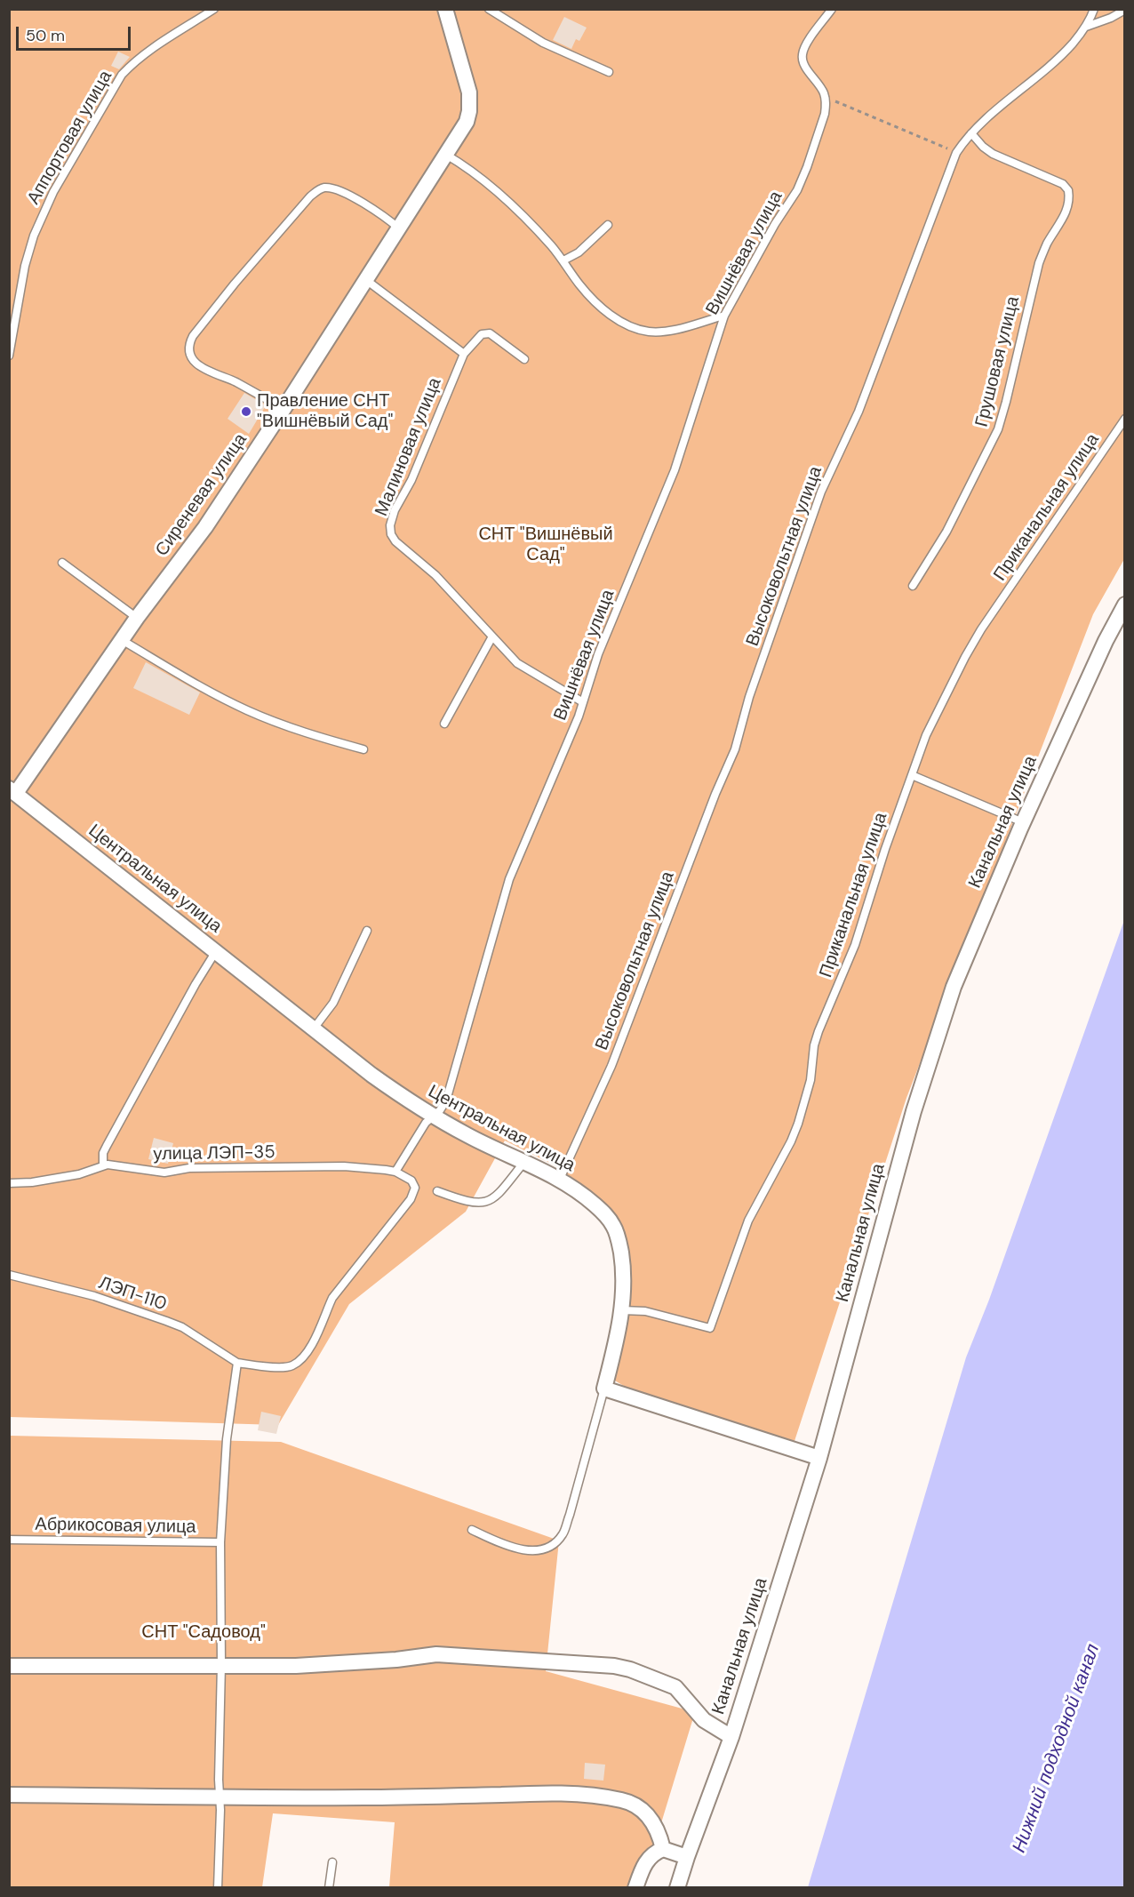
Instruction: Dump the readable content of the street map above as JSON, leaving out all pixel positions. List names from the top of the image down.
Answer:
{
  "streets": {
    "street": ["Сиреневая улица", "Канальная улица", "Центральная улица"],
    "lane": [
      "Аппортовая улица",
      "Вишнёвая улица",
      "Грушовая улица",
      "Малиновая улица",
      "Приканальная улица",
      "Высоковольтная улица",
      "улица ЛЭП-35",
      "ЛЭП-110",
      "Абрикосовая улица"
    ]
  },
  "crossings": [
    ["Вишнёвая улица", "Малиновая улица"],
    ["Вишнёвая улица", "Центральная улица"],
    ["Вишнёвая улица", "улица ЛЭП-35"],
    ["Грушовая улица", "Высоковольтная улица"],
    ["Сиреневая улица", "Центральная улица"],
    ["Приканальная улица", "Центральная улица"],
    ["Высоковольтная улица", "Центральная улица"]
  ],
  "water": ["Нижний подходной канал"],
  "parks": ["СНТ \"Вишнёвый Сад\"", "СНТ \"Садовод\""],
  "places": ["Правление СНТ \"Вишнёвый Сад\""],
  "scale_bar": "50 m"
}
